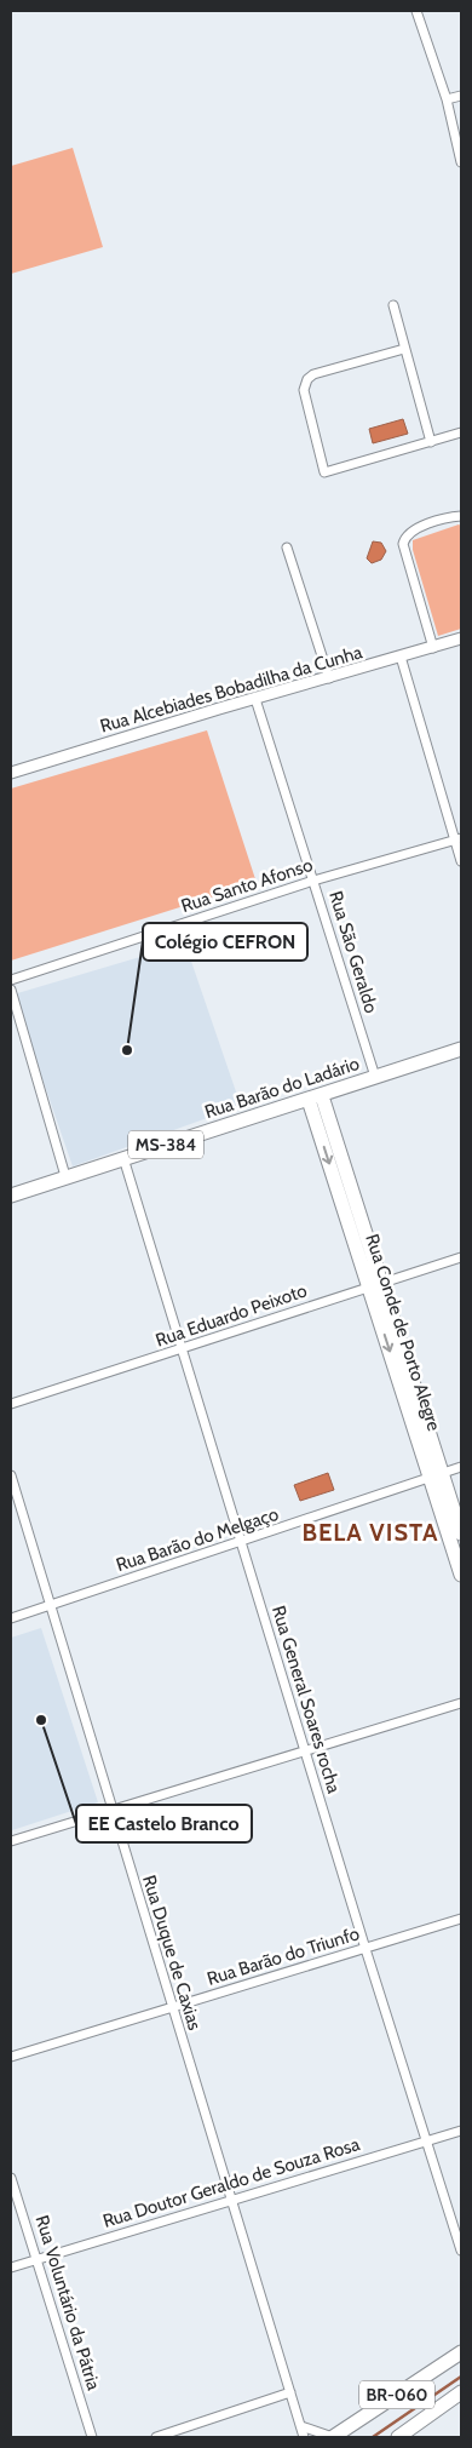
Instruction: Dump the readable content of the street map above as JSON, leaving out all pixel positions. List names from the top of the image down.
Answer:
{
  "streets": {
    "main road": [
      "Rua Barão do Ladário",
      "MS-384",
      "Rua Conde de Porto Alegre",
      "BR-060"
    ],
    "street": [
      "Rua Alcebiades Bobadilha da Cunha",
      "Rua Santo Afonso",
      "Rua São Geraldo",
      "Rua Eduardo Peixoto",
      "Rua Barão do Melgaço",
      "Rua General Soares rocha",
      "Rua Duque de Caxias",
      "Rua Barão do Triunfo",
      "Rua Doutor Geraldo de Souza Rosa",
      "Rua Voluntário da Pátria"
    ]
  },
  "crossings": [
    ["Rua Alcebiades Bobadilha da Cunha", "Rua São Geraldo"],
    ["Rua Santo Afonso", "Rua São Geraldo"],
    ["Rua São Geraldo", "Rua Barão do Ladário"],
    ["Rua Barão do Ladário", "Rua Conde de Porto Alegre"],
    ["Rua Barão do Ladário", "Rua General Soares rocha"],
    ["Rua Eduardo Peixoto", "Rua Conde de Porto Alegre"],
    ["Rua Eduardo Peixoto", "Rua General Soares rocha"],
    ["Rua Conde de Porto Alegre", "Rua Barão do Melgaço"],
    ["Rua Barão do Melgaço", "Rua General Soares rocha"],
    ["Rua Barão do Melgaço", "Rua Duque de Caxias"],
    ["Rua General Soares rocha", "Rua Barão do Triunfo"],
    ["Rua General Soares rocha", "Rua Doutor Geraldo de Souza Rosa"],
    ["Rua Duque de Caxias", "Rua Barão do Triunfo"],
    ["Rua Duque de Caxias", "Rua Doutor Geraldo de Souza Rosa"],
    ["Rua Doutor Geraldo de Souza Rosa", "Rua Voluntário da Pátria"]
  ],
  "districts": ["BELA VISTA"],
  "places": ["Colégio CEFRON", "EE Castelo Branco"]
}
